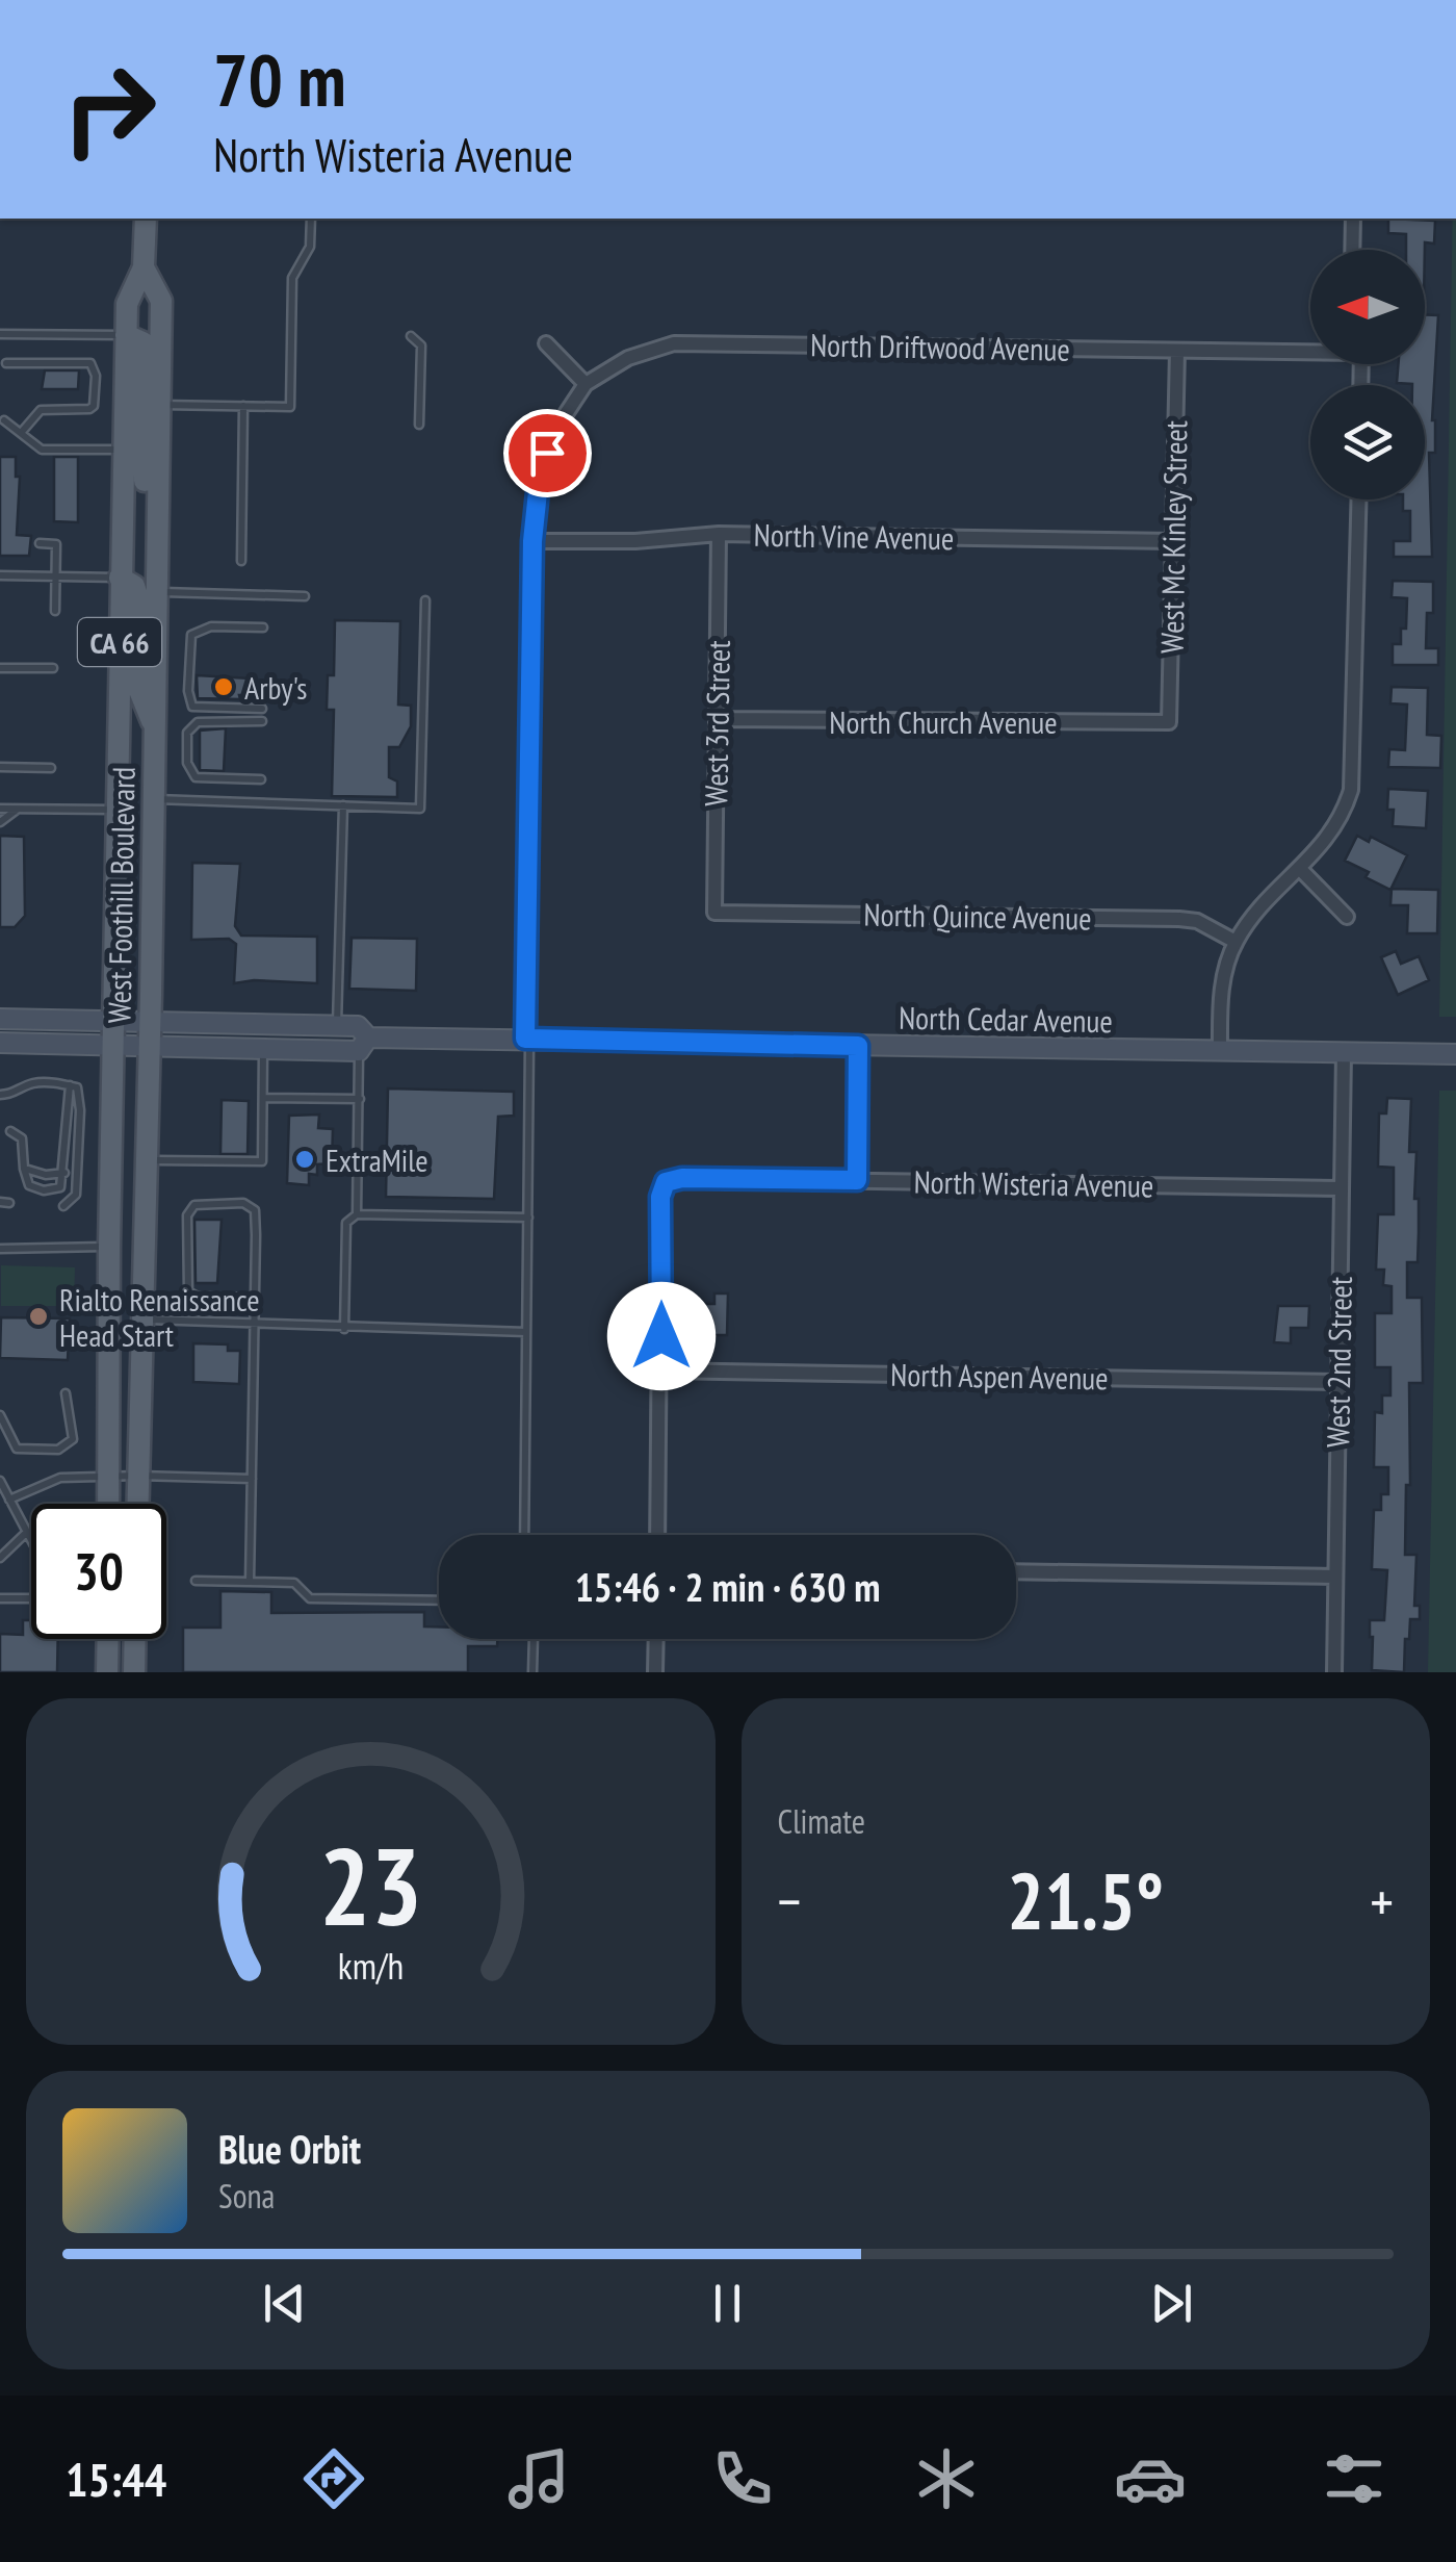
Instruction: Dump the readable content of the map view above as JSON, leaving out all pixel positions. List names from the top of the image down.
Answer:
{
  "streets": {
    "main road": ["CA 66", "West Foothill Boulevard", "North Cedar Avenue"],
    "street": [
      "North Driftwood Avenue",
      "North Vine Avenue",
      "West Mc Kinley Street",
      "North Church Avenue",
      "West 3rd Street",
      "North Quince Avenue",
      "North Wisteria Avenue",
      "West 2nd Street",
      "North Aspen Avenue"
    ]
  },
  "crossings": [
    ["North Driftwood Avenue", "West Mc Kinley Street"],
    ["North Vine Avenue", "West Mc Kinley Street"],
    ["North Vine Avenue", "West 3rd Street"],
    ["West Mc Kinley Street", "North Church Avenue"],
    ["North Church Avenue", "West 3rd Street"],
    ["West 3rd Street", "North Quince Avenue"],
    ["West Foothill Boulevard", "North Cedar Avenue"],
    ["North Cedar Avenue", "West 2nd Street"],
    ["North Wisteria Avenue", "West 2nd Street"],
    ["North Wisteria Avenue", "North Aspen Avenue"],
    ["West 2nd Street", "North Aspen Avenue"]
  ],
  "places": ["Arby's", "ExtraMile", "Rialto Renaissance Head Start"],
  "north": "left",
  "page": {
    "turn": ["70 m", "North Wisteria Avenue"],
    "limit": "30",
    "trip": "15:46 · 2 min · 630 m",
    "tile": "Climate",
    "heat": ["−", "21.5°", "+"],
    "song": ["Blue Orbit", "Sona"],
    "tabs": "15:44",
    "gauge": ["23", "km/h"]
  }
}
